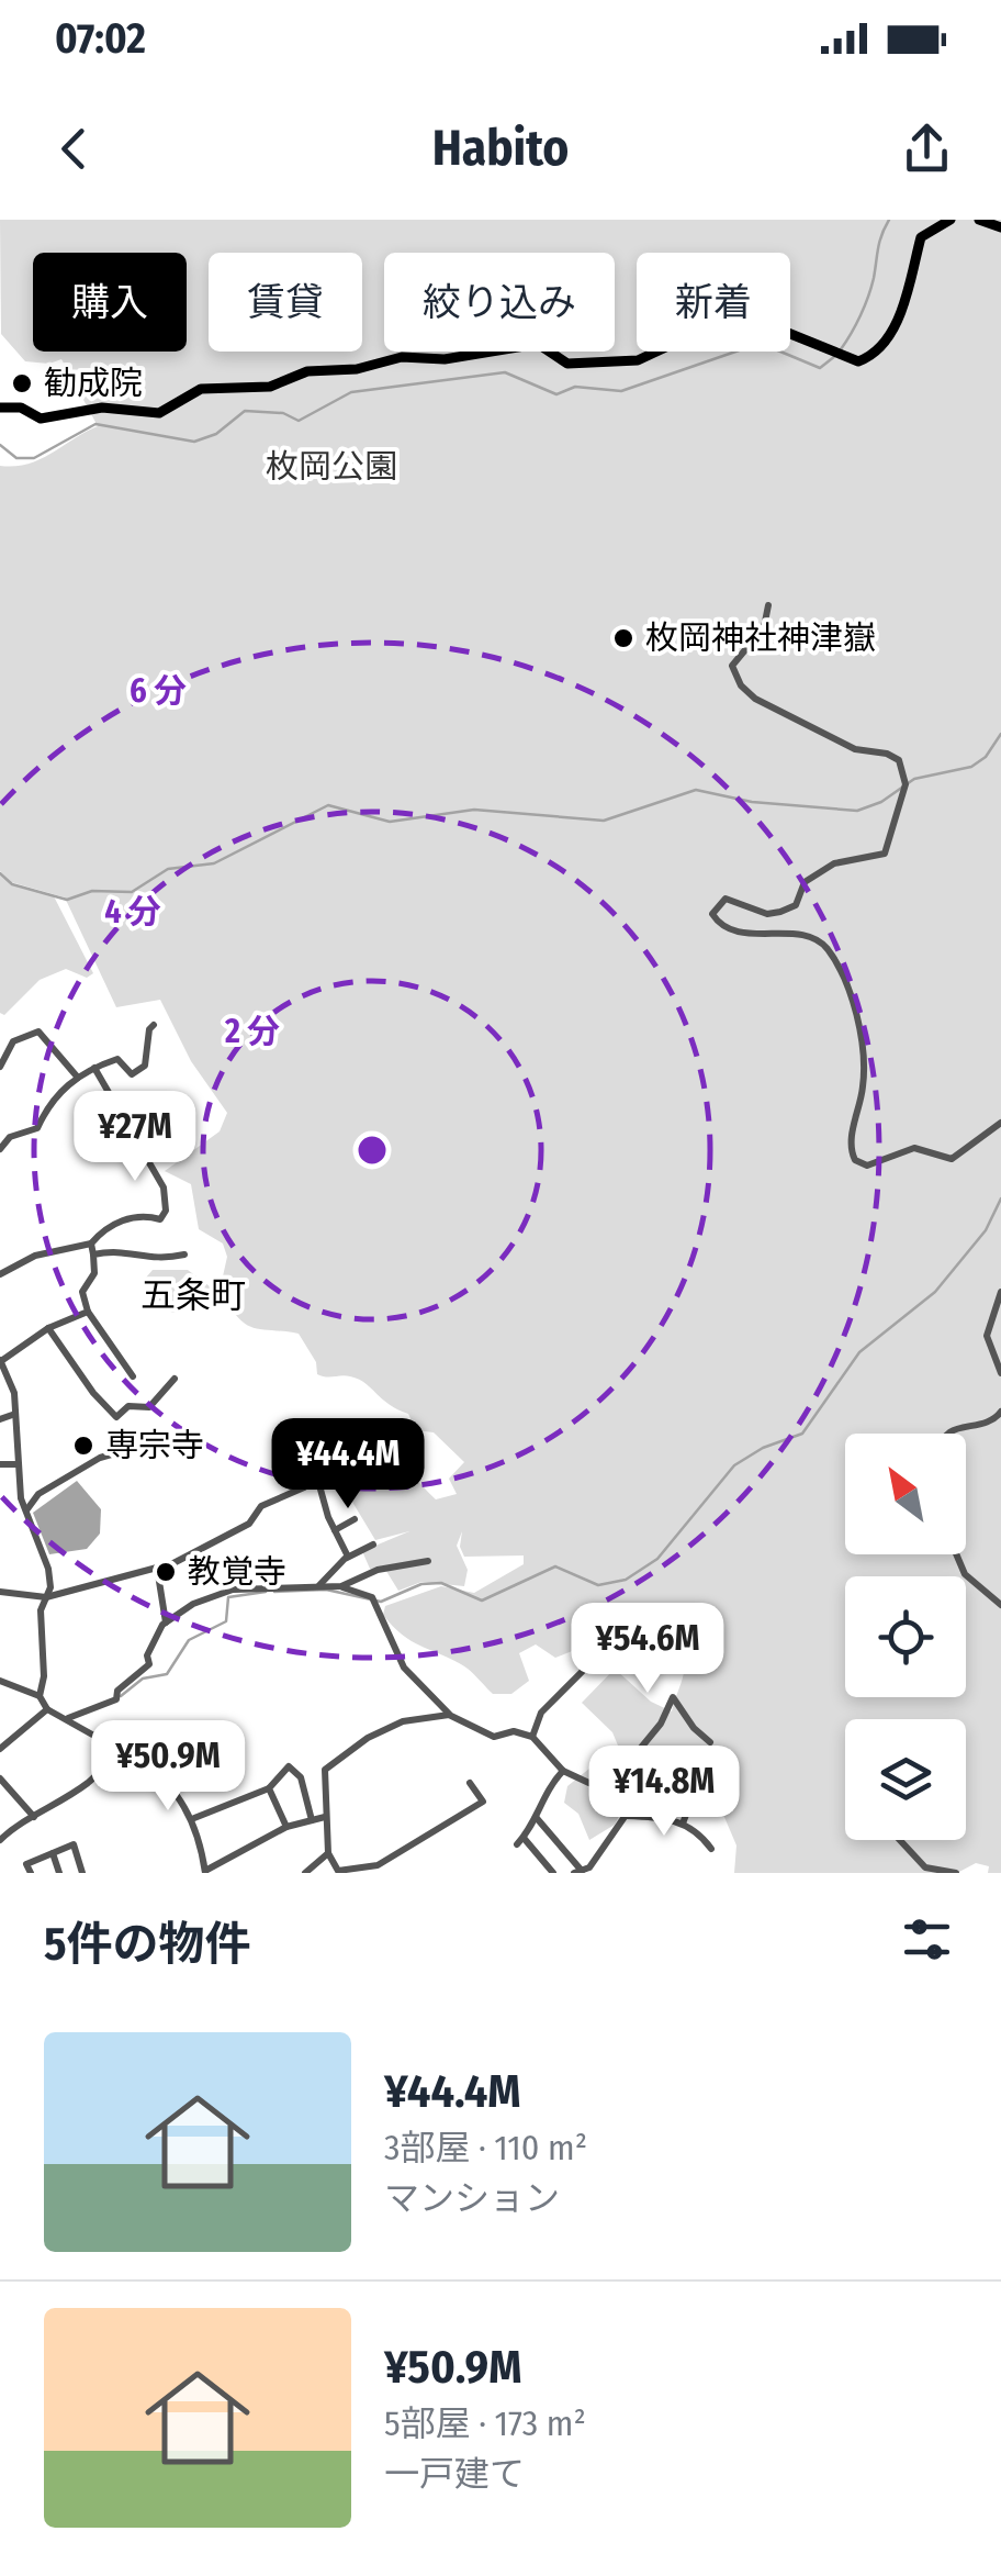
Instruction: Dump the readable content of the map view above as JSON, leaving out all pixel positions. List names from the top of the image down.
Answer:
{
  "districts": ["五条町"],
  "parks": ["枚岡公園"],
  "places": [
    "勧成院",
    "枚岡神社神津嶽",
    "専宗寺",
    "教覚寺"
  ],
  "north": "top left",
  "page": {
    "status": "07:02",
    "header": "Habito",
    "chip": [
      "購入",
      "賃貸",
      "絞り込み",
      "新着"
    ],
    "price": [
      "¥27M",
      "¥44.4M",
      "¥54.6M",
      "¥50.9M",
      "¥14.8M"
    ],
    "heading": "5件の物件",
    "list": [
      {
        "name": "¥44.4M",
        "note": "3部屋 · 110 m² · マンション"
      },
      {
        "name": "¥50.9M",
        "note": "5部屋 · 173 m² · 一戸建て"
      }
    ]
  },
  "rings": ["6 分", "4 分", "2 分"]
}
